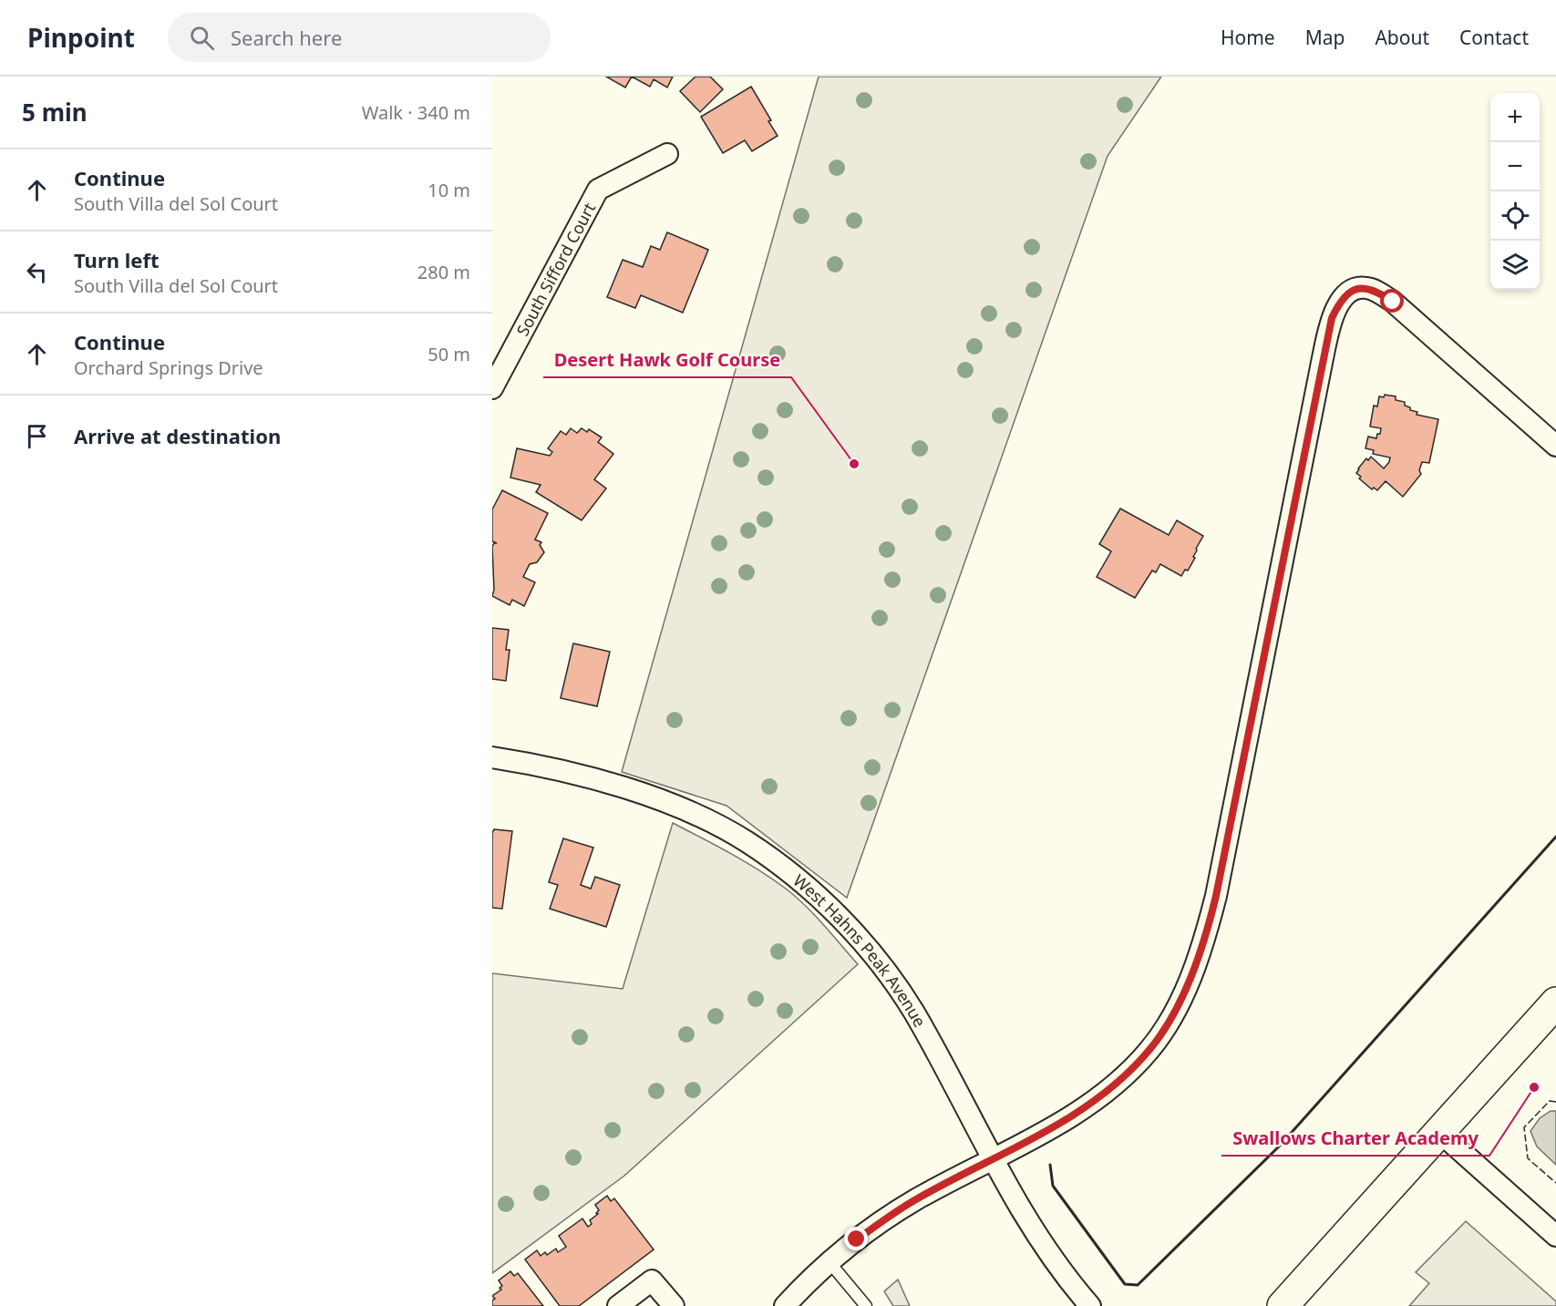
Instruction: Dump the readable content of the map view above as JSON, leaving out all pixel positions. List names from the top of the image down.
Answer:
{
  "streets": {
    "street": ["South Sifford Court", "West Hahns Peak Avenue"]
  },
  "places": ["Desert Hawk Golf Course", "Swallows Charter Academy"],
  "page": {
    "header": "Pinpoint",
    "search": "Search here",
    "nav": [
      "Home",
      "Map",
      "About",
      "Contact"
    ],
    "heading": ["5 min", "Walk · 340 m"],
    "map_buttons": ["+", "−"],
    "list": [
      ["Continue", "South Villa del Sol Court", "10 m"],
      ["Turn left", "South Villa del Sol Court", "280 m"],
      ["Continue", "Orchard Springs Drive", "50 m"],
      "Arrive at destination"
    ]
  }
}
